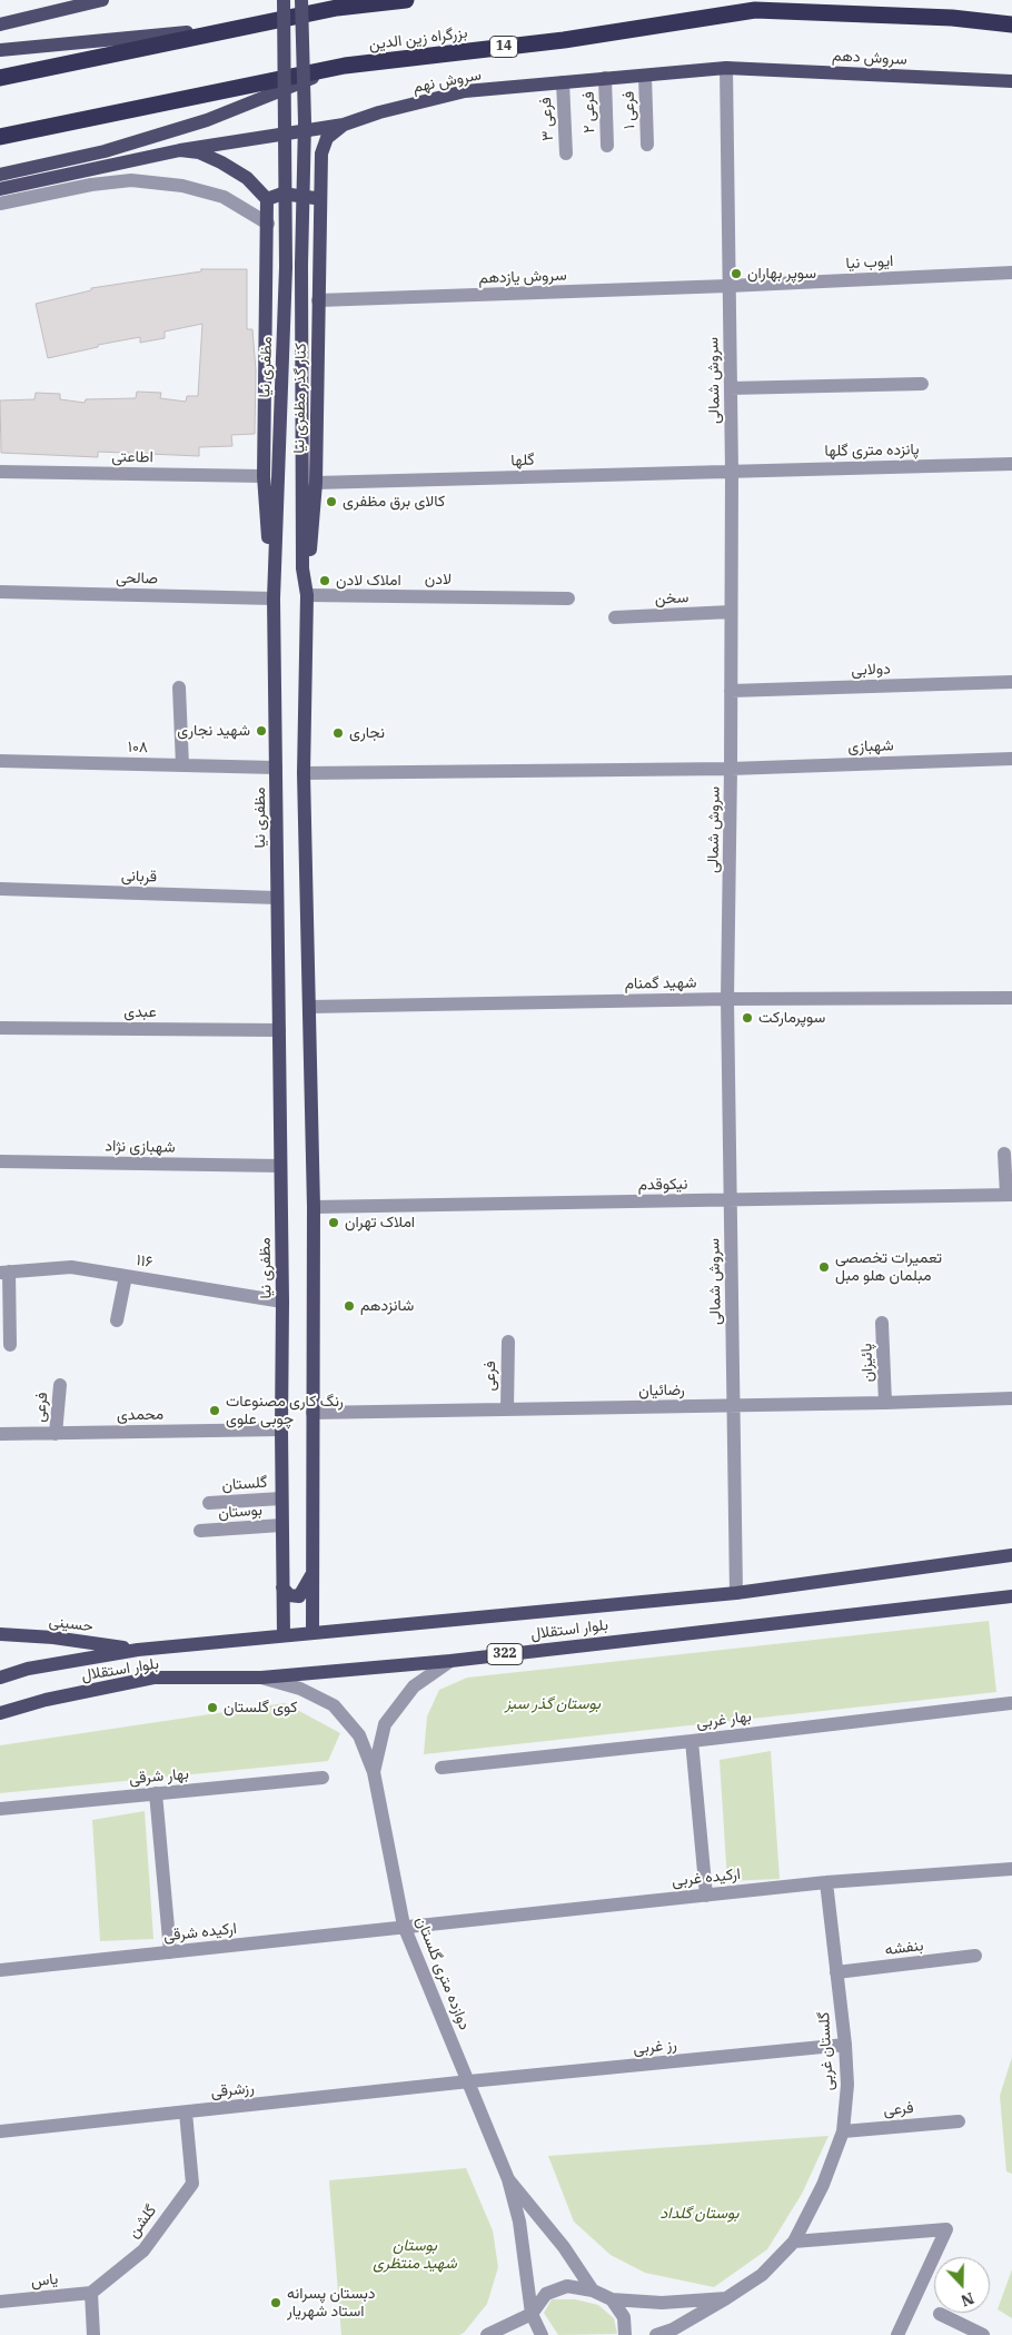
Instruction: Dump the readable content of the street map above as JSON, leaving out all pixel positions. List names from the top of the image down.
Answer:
{
  "streets": {
    "highway": ["بزرگراه زین الدین", "14"],
    "main road": [
      "سروش دهم",
      "سروش نهم",
      "مظفری نیا",
      "کنار گذر مظفری نیا",
      "حسینی",
      "بلوار استقلال",
      "322"
    ],
    "street": [
      "فرعی ۱",
      "فرعی ۲",
      "فرعی ۳",
      "ایوب نیا",
      "سروش یازدهم",
      "سروش شمالی",
      "پانزده متری گلها",
      "اطاعتی",
      "گلها",
      "صالحی",
      "لادن",
      "سخن",
      "دولابی",
      "شهبازی",
      "۱۰۸",
      "قربانی",
      "شهید گمنام",
      "عبدی",
      "شهبازی نژاد",
      "نیکوقدم",
      "۱۱۶",
      "پائیزان",
      "فرعی",
      "رضائیان",
      "محمدی",
      "گلستان",
      "بوستان",
      "بهار غربی",
      "بهار شرقی",
      "ارکیده غربی",
      "ارکیده شرقی",
      "بنفشه",
      "دوازده متری گلستان",
      "رز غربی",
      "گلستان غربی",
      "رزشرقی",
      "گلشن",
      "یاس"
    ]
  },
  "crossings": [
    ["سروش دهم", "سروش نهم"],
    ["سروش دهم", "سروش شمالی"],
    ["سروش نهم", "فرعی ۱"],
    ["سروش نهم", "فرعی ۲"],
    ["سروش نهم", "فرعی ۳"],
    ["سروش نهم", "سروش شمالی"],
    ["سروش نهم", "کنار گذر مظفری نیا"],
    ["ایوب نیا", "سروش یازدهم"],
    ["ایوب نیا", "سروش شمالی"],
    ["سروش یازدهم", "سروش شمالی"],
    ["سروش یازدهم", "کنار گذر مظفری نیا"],
    ["مظفری نیا", "صالحی"],
    ["مظفری نیا", "۱۰۸"],
    ["مظفری نیا", "قربانی"],
    ["مظفری نیا", "عبدی"],
    ["مظفری نیا", "شهبازی نژاد"],
    ["مظفری نیا", "۱۱۶"],
    ["مظفری نیا", "محمدی"],
    ["مظفری نیا", "گلستان"],
    ["مظفری نیا", "بوستان"],
    ["مظفری نیا", "بلوار استقلال"],
    ["سروش شمالی", "پانزده متری گلها"],
    ["سروش شمالی", "گلها"],
    ["سروش شمالی", "سخن"],
    ["سروش شمالی", "دولابی"],
    ["سروش شمالی", "شهبازی"],
    ["سروش شمالی", "شهید گمنام"],
    ["سروش شمالی", "نیکوقدم"],
    ["سروش شمالی", "رضائیان"],
    ["سروش شمالی", "بلوار استقلال"],
    ["کنار گذر مظفری نیا", "گلها"],
    ["کنار گذر مظفری نیا", "لادن"],
    ["پانزده متری گلها", "گلها"],
    ["پائیزان", "رضائیان"],
    ["فرعی", "رضائیان"],
    ["فرعی", "محمدی"],
    ["فرعی", "گلستان غربی"],
    ["حسینی", "بلوار استقلال"],
    ["ارکیده غربی", "ارکیده شرقی"],
    ["ارکیده غربی", "دوازده متری گلستان"],
    ["ارکیده غربی", "گلستان غربی"],
    ["ارکیده شرقی", "دوازده متری گلستان"],
    ["بنفشه", "گلستان غربی"],
    ["دوازده متری گلستان", "رز غربی"],
    ["دوازده متری گلستان", "رزشرقی"],
    ["رز غربی", "گلستان غربی"],
    ["رز غربی", "رزشرقی"],
    ["رزشرقی", "گلشن"],
    ["گلشن", "یاس"]
  ],
  "parks": ["بوستان گذر سبز", "بوستان گلداد", "بوستان شهید منتظری"],
  "places": [
    "سوپر بهاران",
    "کالای برق مظفری",
    "املاک لادن",
    "شهید نجاری",
    "نجاری",
    "سوپرمارکت",
    "املاک تهران",
    "تعمیرات تخصصی مبلمان هلو مبل",
    "شانزدهم",
    "رنگ کاری مصنوعات چوبی علوی",
    "کوی گلستان",
    "دبستان پسرانه استاد شهريار"
  ],
  "north": "bottom"
}
